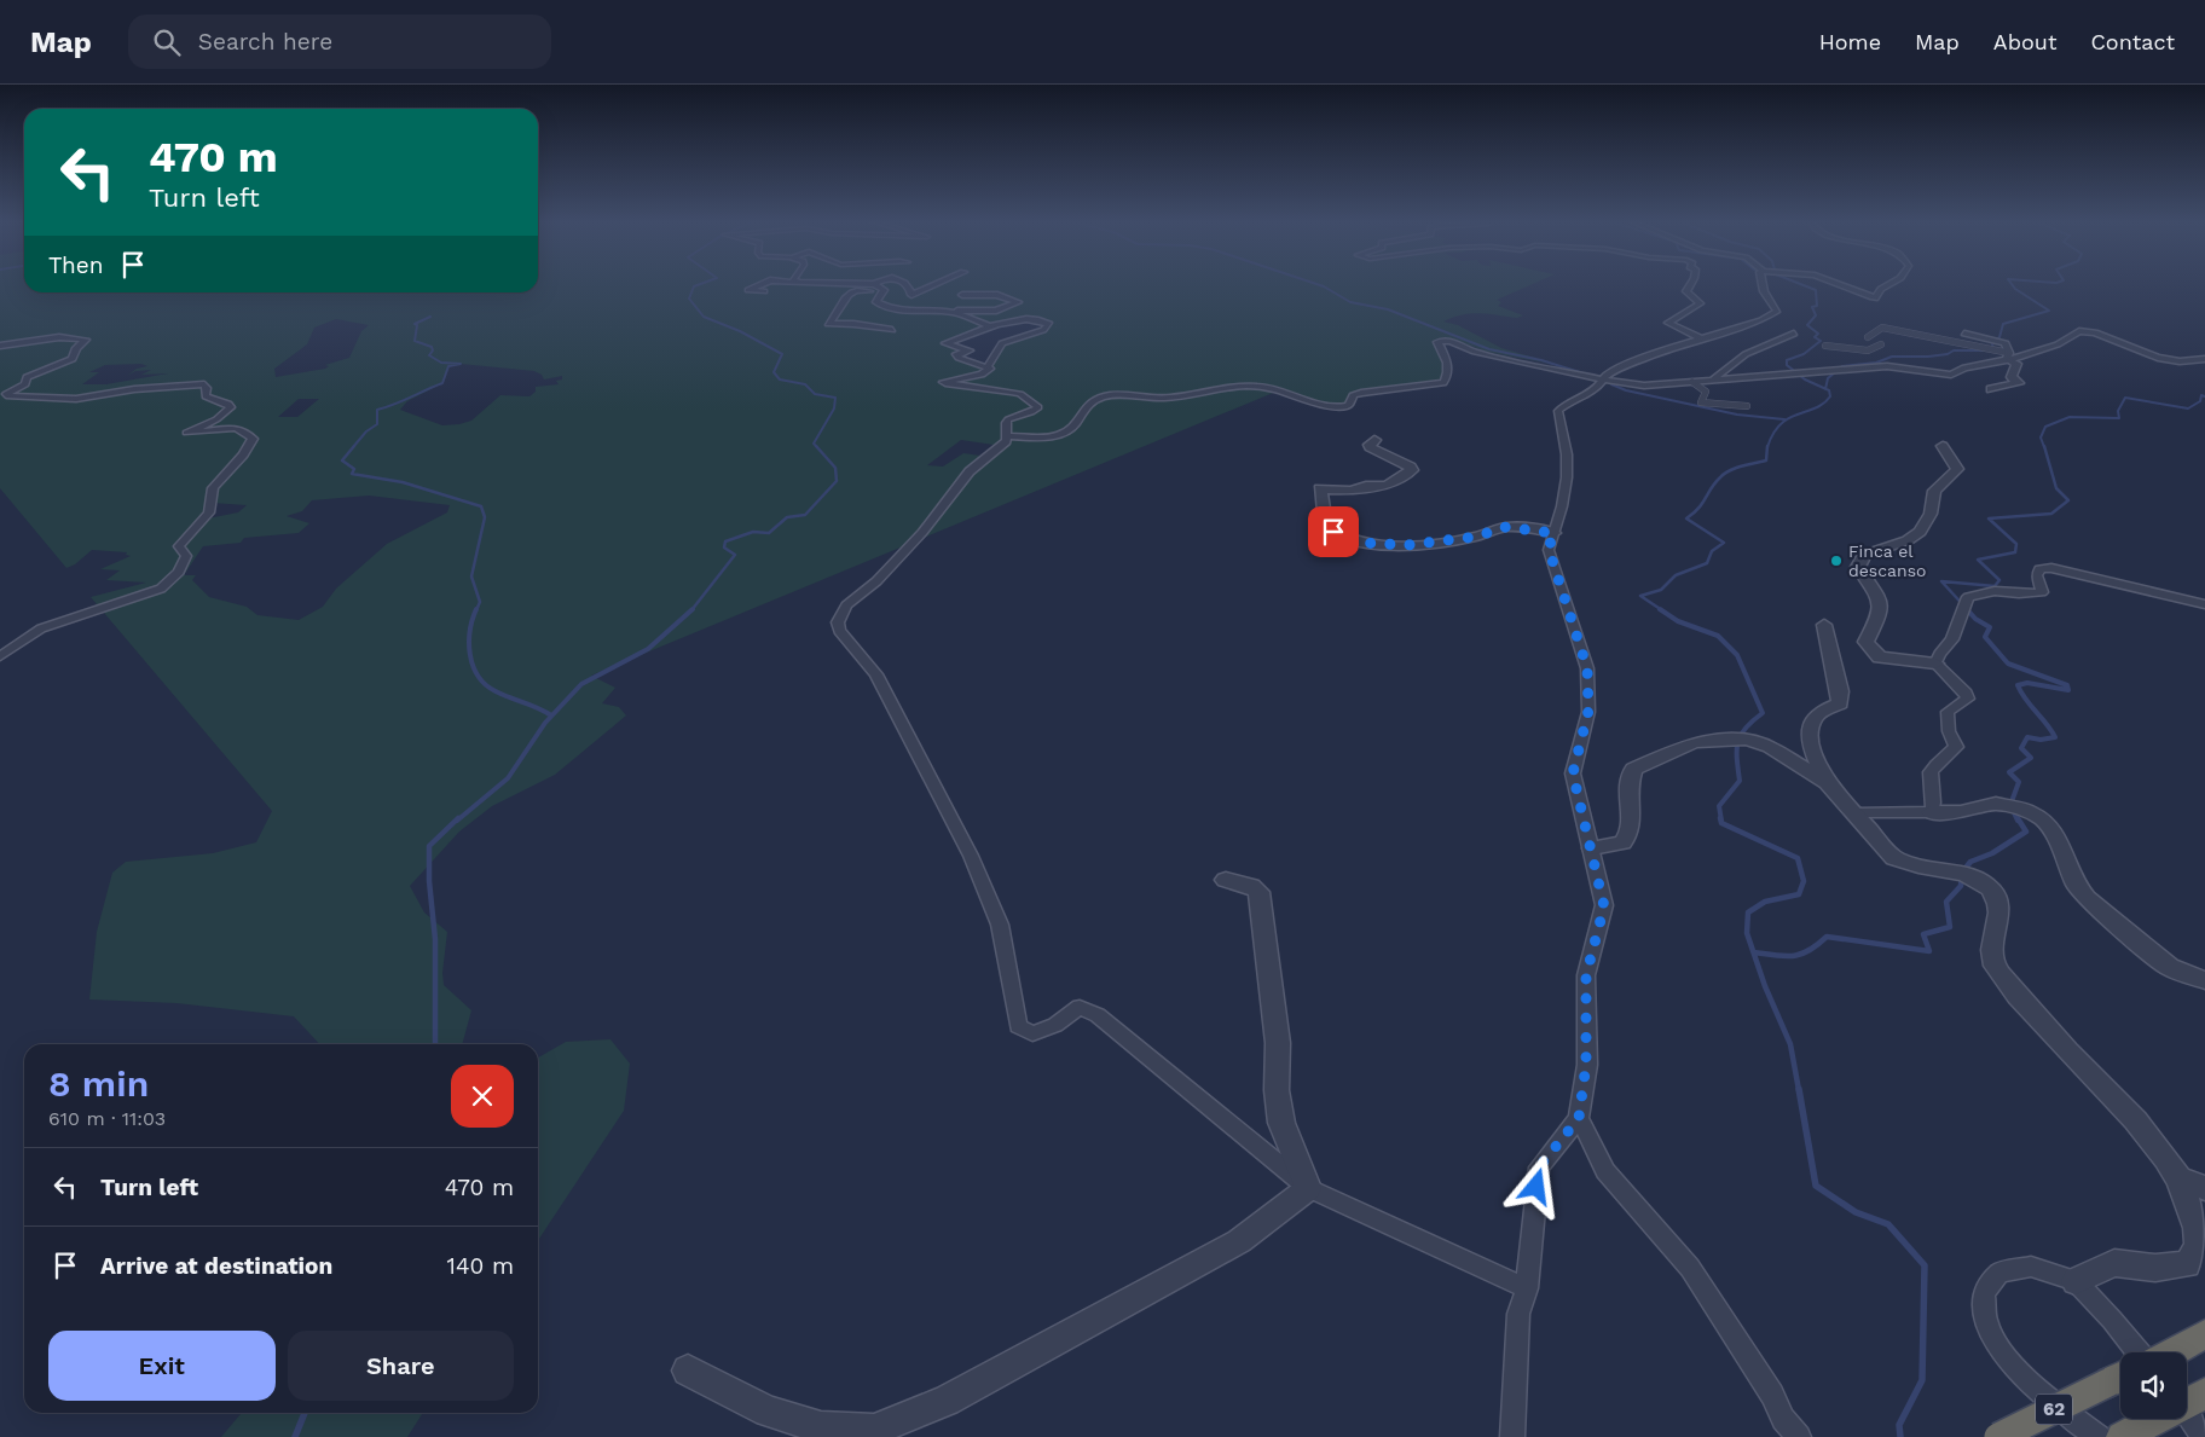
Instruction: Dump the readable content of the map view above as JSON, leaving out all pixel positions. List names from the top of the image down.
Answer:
{
  "streets": {
    "highway": ["62"]
  },
  "places": ["Finca el descanso"],
  "page": {
    "header": "Map",
    "search": "Search here",
    "nav": [
      "Home",
      "Map",
      "About",
      "Contact"
    ],
    "turn": ["470 m", "Turn left"],
    "then": "Then",
    "heading": ["8 min", "610 m · 11:03"],
    "list": [
      {
        "name": "Turn left",
        "value": "470 m"
      },
      {
        "name": "Arrive at destination",
        "value": "140 m"
      }
    ],
    "buttons": ["Exit", "Share"]
  }
}
